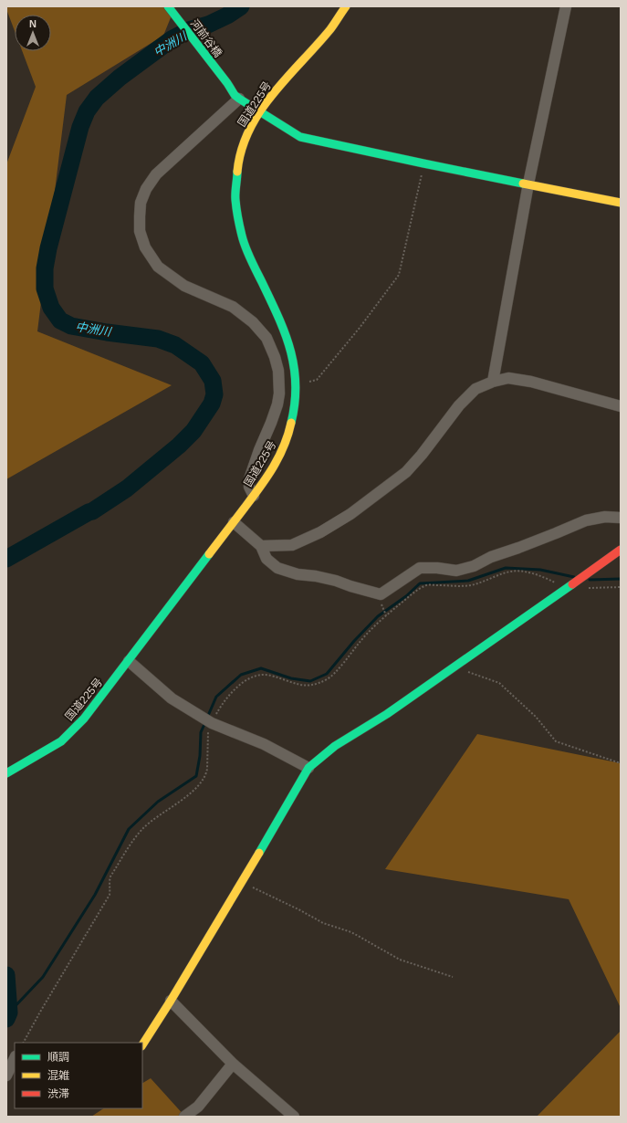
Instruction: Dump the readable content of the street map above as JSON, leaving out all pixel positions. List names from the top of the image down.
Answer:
{
  "streets": {
    "main road": ["河前谷橋", "国道225号"]
  },
  "crossings": [
    ["河前谷橋", "国道225号"]
  ],
  "water": ["中洲川"],
  "legend": ["順調", "混雑", "渋滞"],
  "north": "top"
}
